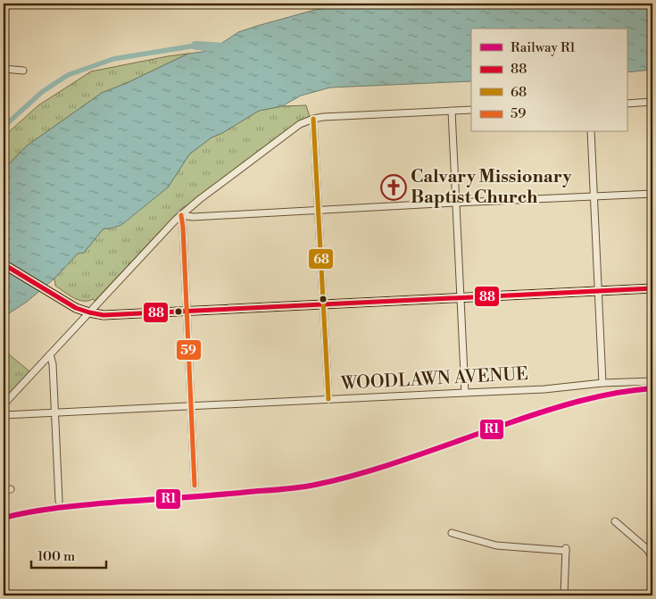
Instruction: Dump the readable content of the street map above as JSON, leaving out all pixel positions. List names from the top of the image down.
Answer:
{
  "streets": {
    "street": ["WOODLAWN AVENUE"]
  },
  "places": {
    "church": ["Calvary Missionary Baptist Church"]
  },
  "lines": [
    "transit line 68",
    "transit line 59",
    "transit line 88",
    "rail line R1"
  ],
  "legend": [
    "Railway R1",
    "88",
    "68",
    "59"
  ],
  "scale_bar": "100 m"
}
